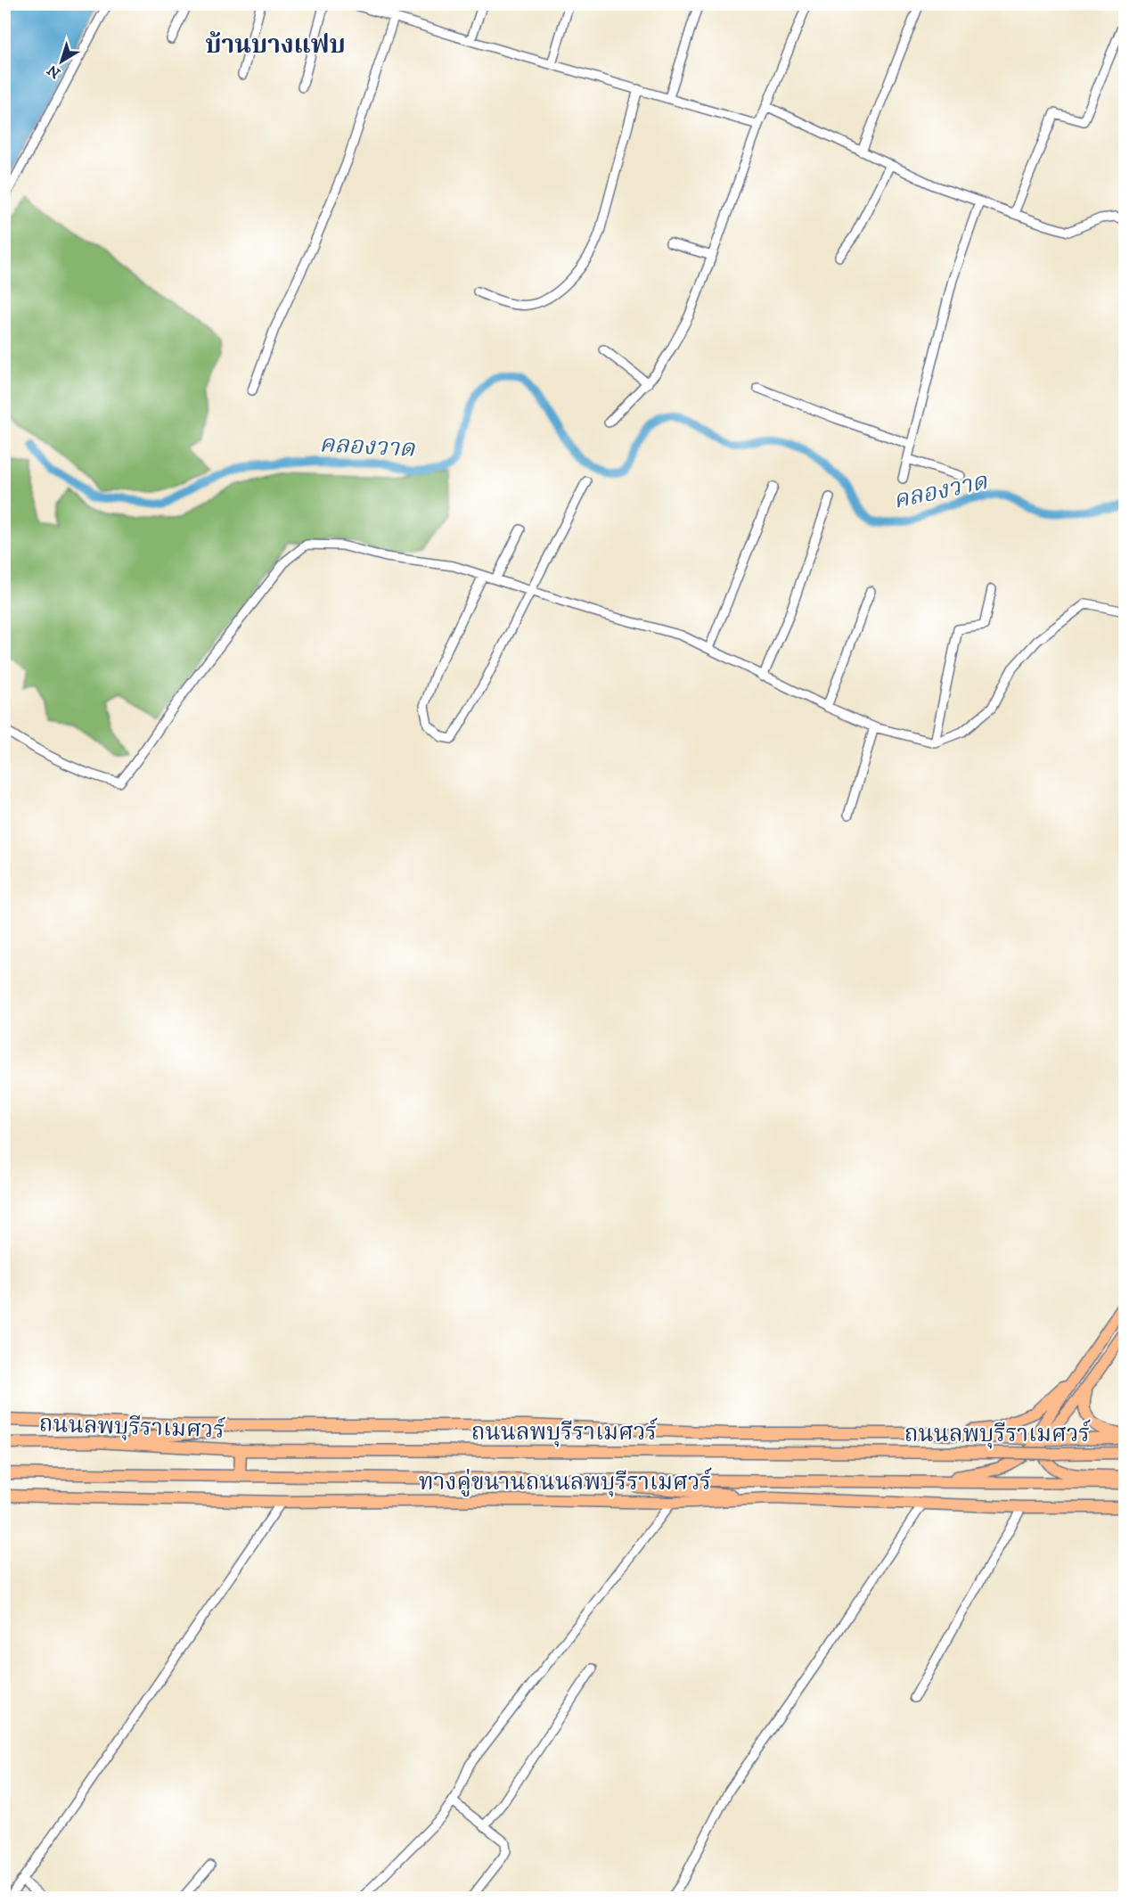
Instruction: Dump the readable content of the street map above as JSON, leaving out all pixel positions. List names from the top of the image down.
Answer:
{
  "streets": {
    "main road": ["ถนนลพบุรีราเมศวร์", "ทางคู่ขนานถนนลพบุรีราเมศวร์"]
  },
  "districts": ["บ้านบางแฟบ"],
  "water": ["คลองวาด"],
  "north": "bottom left"
}
